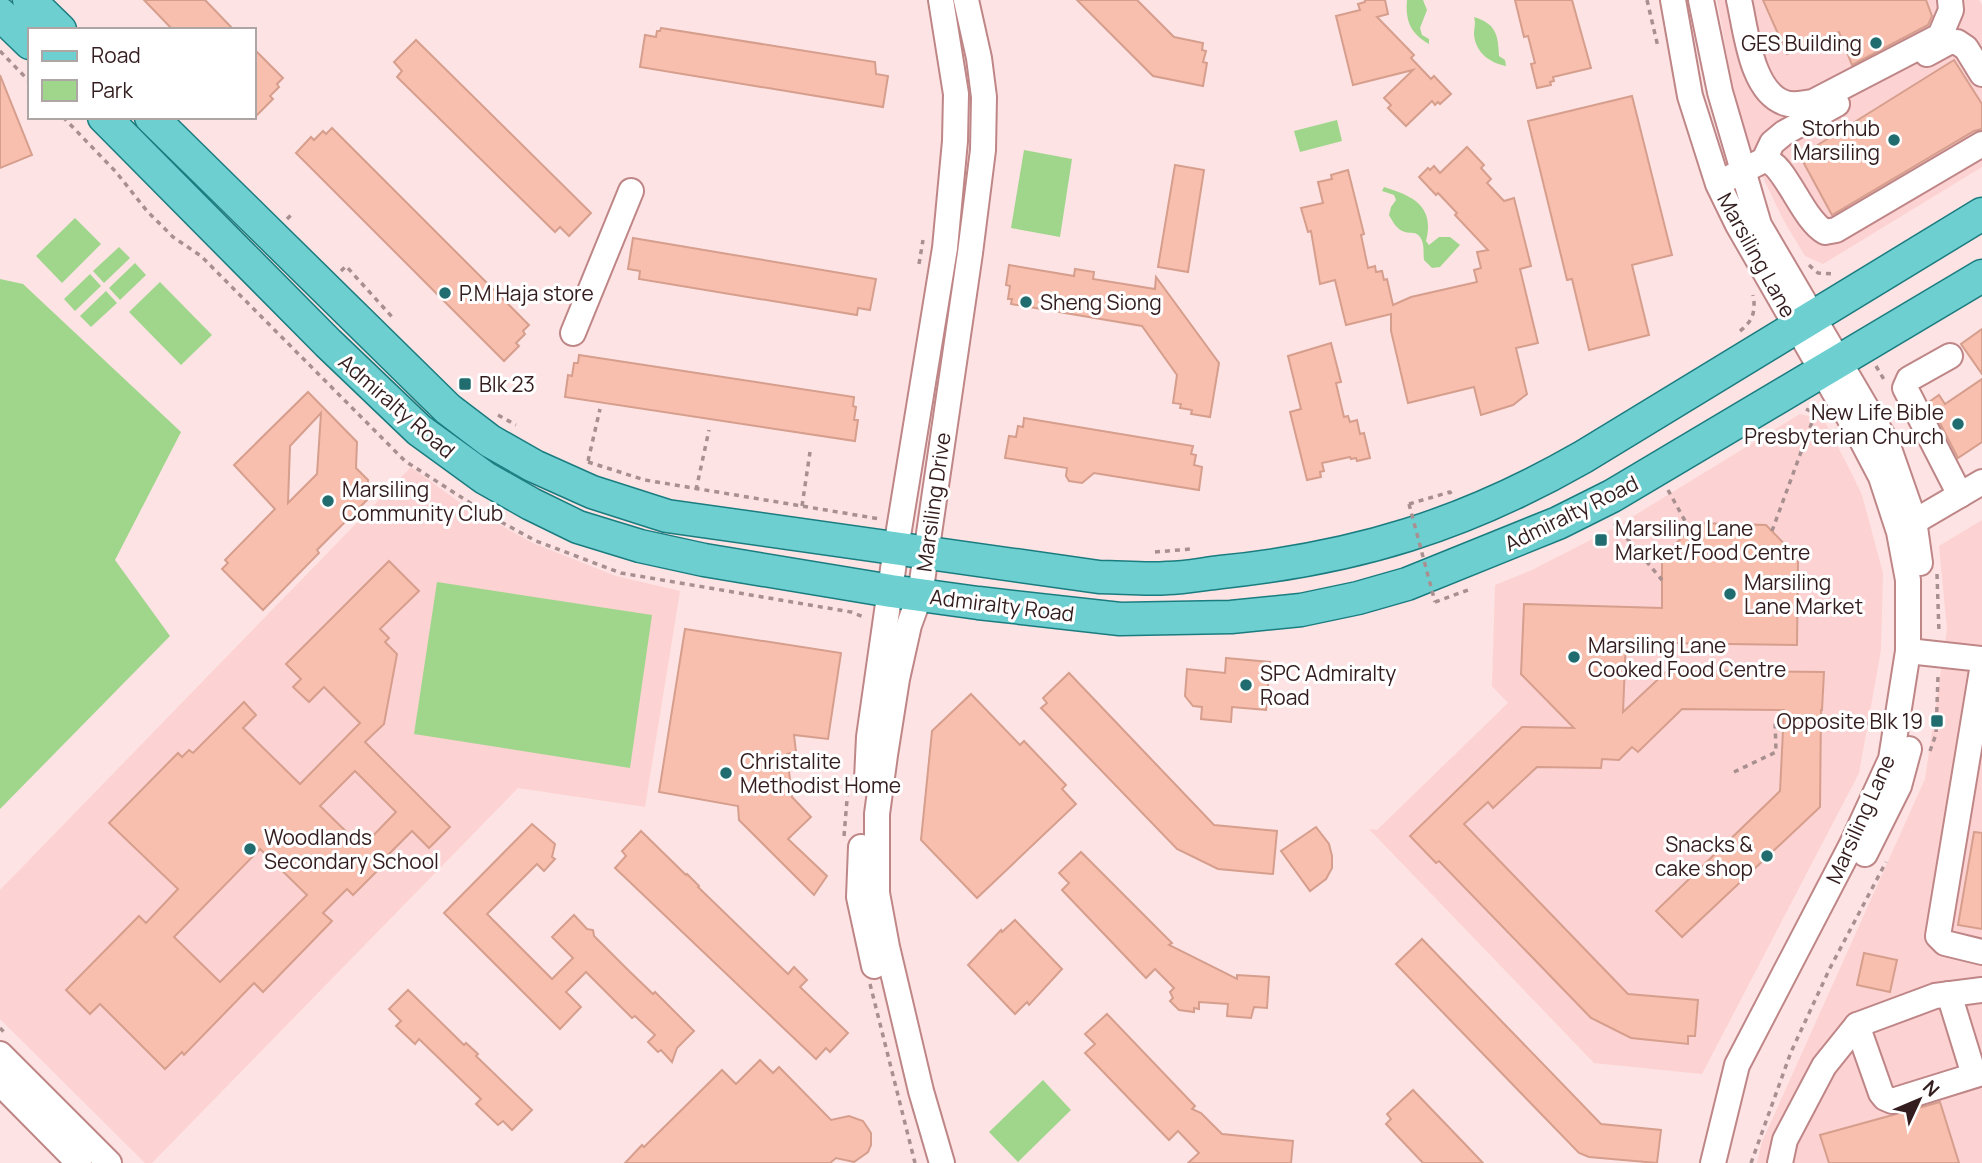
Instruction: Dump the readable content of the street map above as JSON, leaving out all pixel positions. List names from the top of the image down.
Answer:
{
  "streets": {
    "main road": ["Admiralty Road"],
    "street": ["Marsiling Lane", "Marsiling Drive"]
  },
  "crossings": [
    ["Marsiling Lane", "Admiralty Road"],
    ["Admiralty Road", "Marsiling Drive"]
  ],
  "places": {
    "other": [
      "GES Building",
      "Storhub Marsiling",
      "P.M Haja store",
      "Sheng Siong",
      "New Life Bible Presbyterian Church",
      "Marsiling Community Club",
      "Marsiling Lane Market",
      "Marsiling Lane Cooked Food Centre",
      "SPC Admiralty Road",
      "Christalite Methodist Home",
      "Woodlands Secondary School",
      "Snacks & cake shop"
    ],
    "transit": ["Blk 23", "Marsiling Lane Market/Food Centre", "Opposite Blk 19"]
  },
  "legend": ["Road", "Park"],
  "north": "top right"
}
